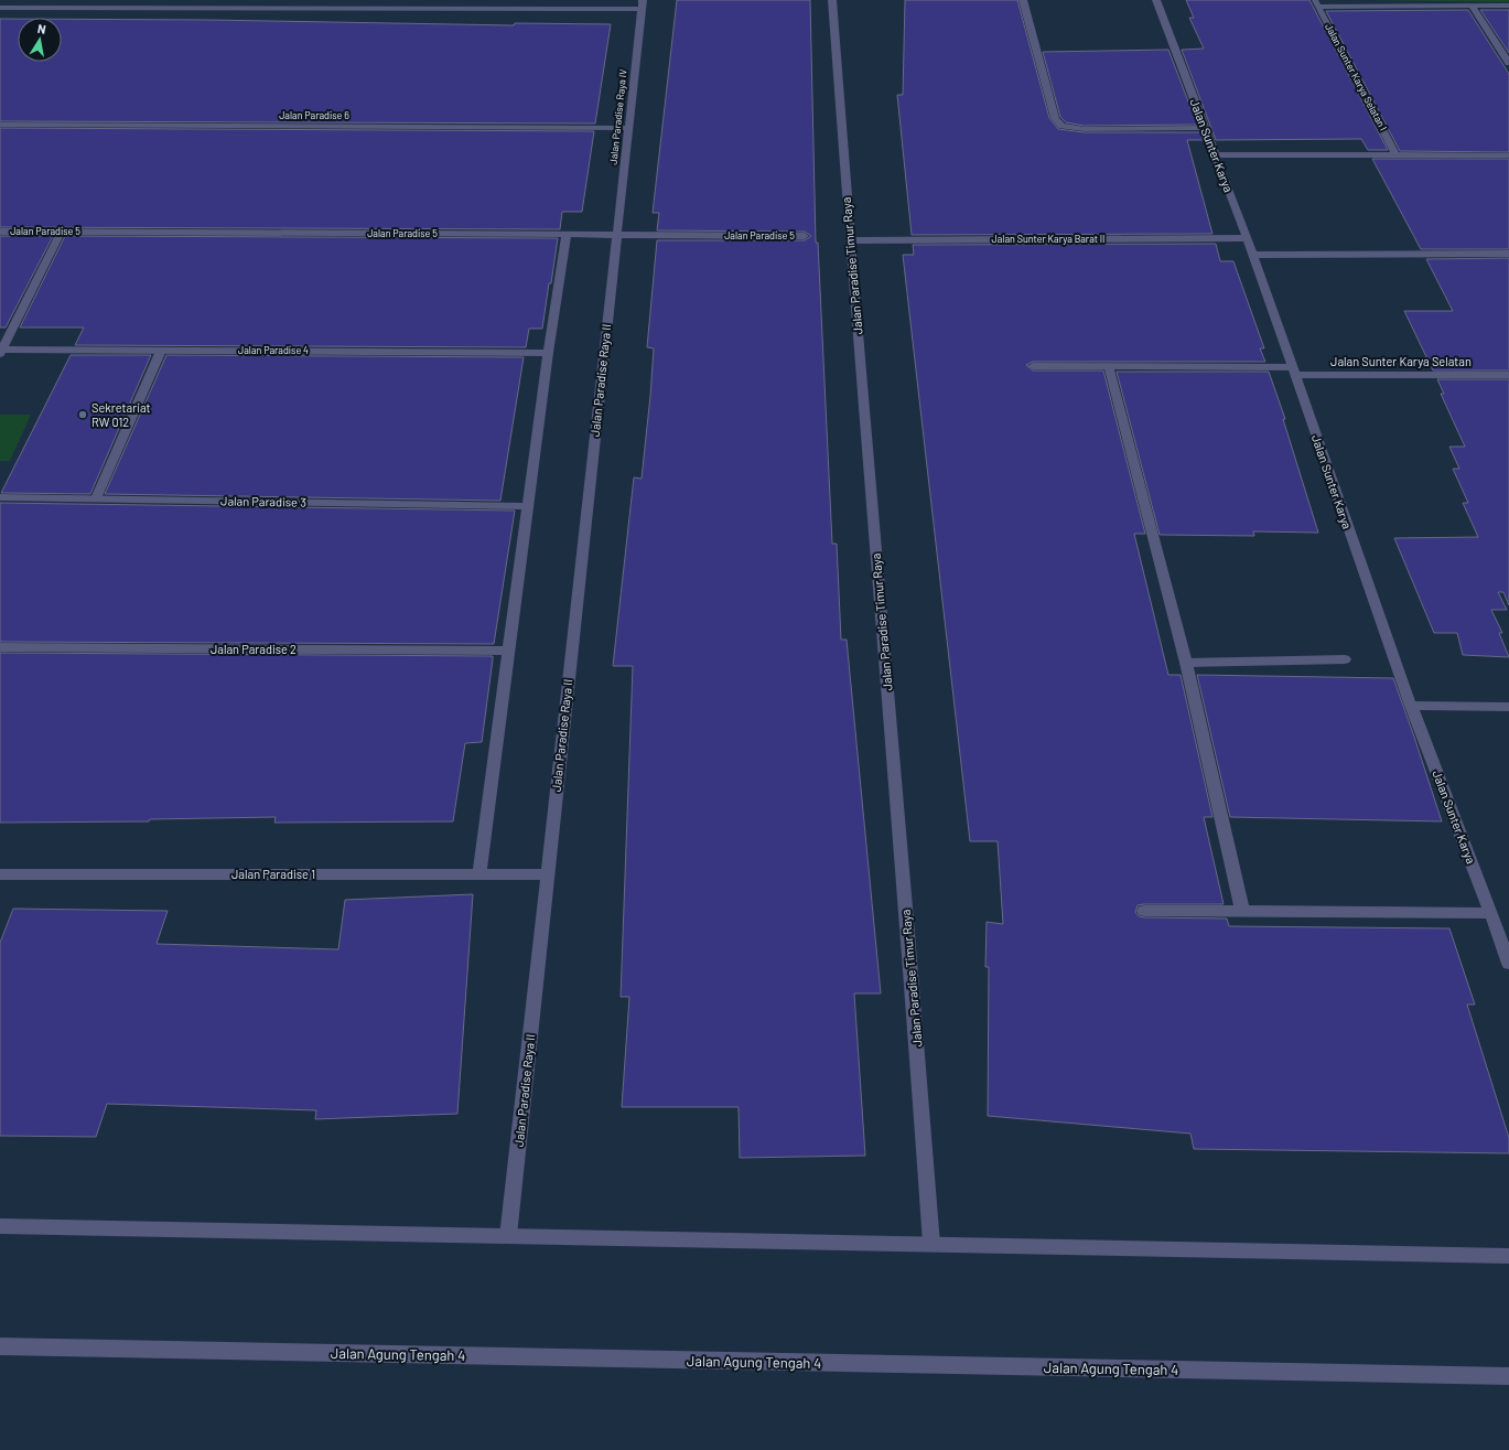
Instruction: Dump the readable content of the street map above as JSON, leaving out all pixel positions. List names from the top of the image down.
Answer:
{
  "streets": {
    "street": [
      "Jalan Sunter Karya Selatan I",
      "Jalan Paradise 6",
      "Jalan Paradise Raya IV",
      "Jalan Sunter Karya",
      "Jalan Paradise 5",
      "Jalan Sunter Karya Barat II",
      "Jalan Paradise Timur Raya",
      "Jalan Paradise 4",
      "Jalan Sunter Karya Selatan",
      "Jalan Paradise Raya II",
      "Jalan Paradise 3",
      "Jalan Paradise 2",
      "Jalan Paradise 1",
      "Jalan Agung Tengah 4"
    ]
  },
  "crossings": [
    ["Jalan Paradise 6", "Jalan Paradise Raya IV"],
    ["Jalan Paradise Raya IV", "Jalan Paradise 5"],
    ["Jalan Paradise Raya IV", "Jalan Paradise Raya II"],
    ["Jalan Sunter Karya", "Jalan Sunter Karya Barat II"],
    ["Jalan Sunter Karya", "Jalan Sunter Karya Selatan"],
    ["Jalan Paradise 5", "Jalan Paradise Raya II"],
    ["Jalan Sunter Karya Barat II", "Jalan Paradise Timur Raya"],
    ["Jalan Paradise Raya II", "Jalan Paradise 1"]
  ],
  "places": ["Sekretariat RW 012"],
  "north": "top"
}
